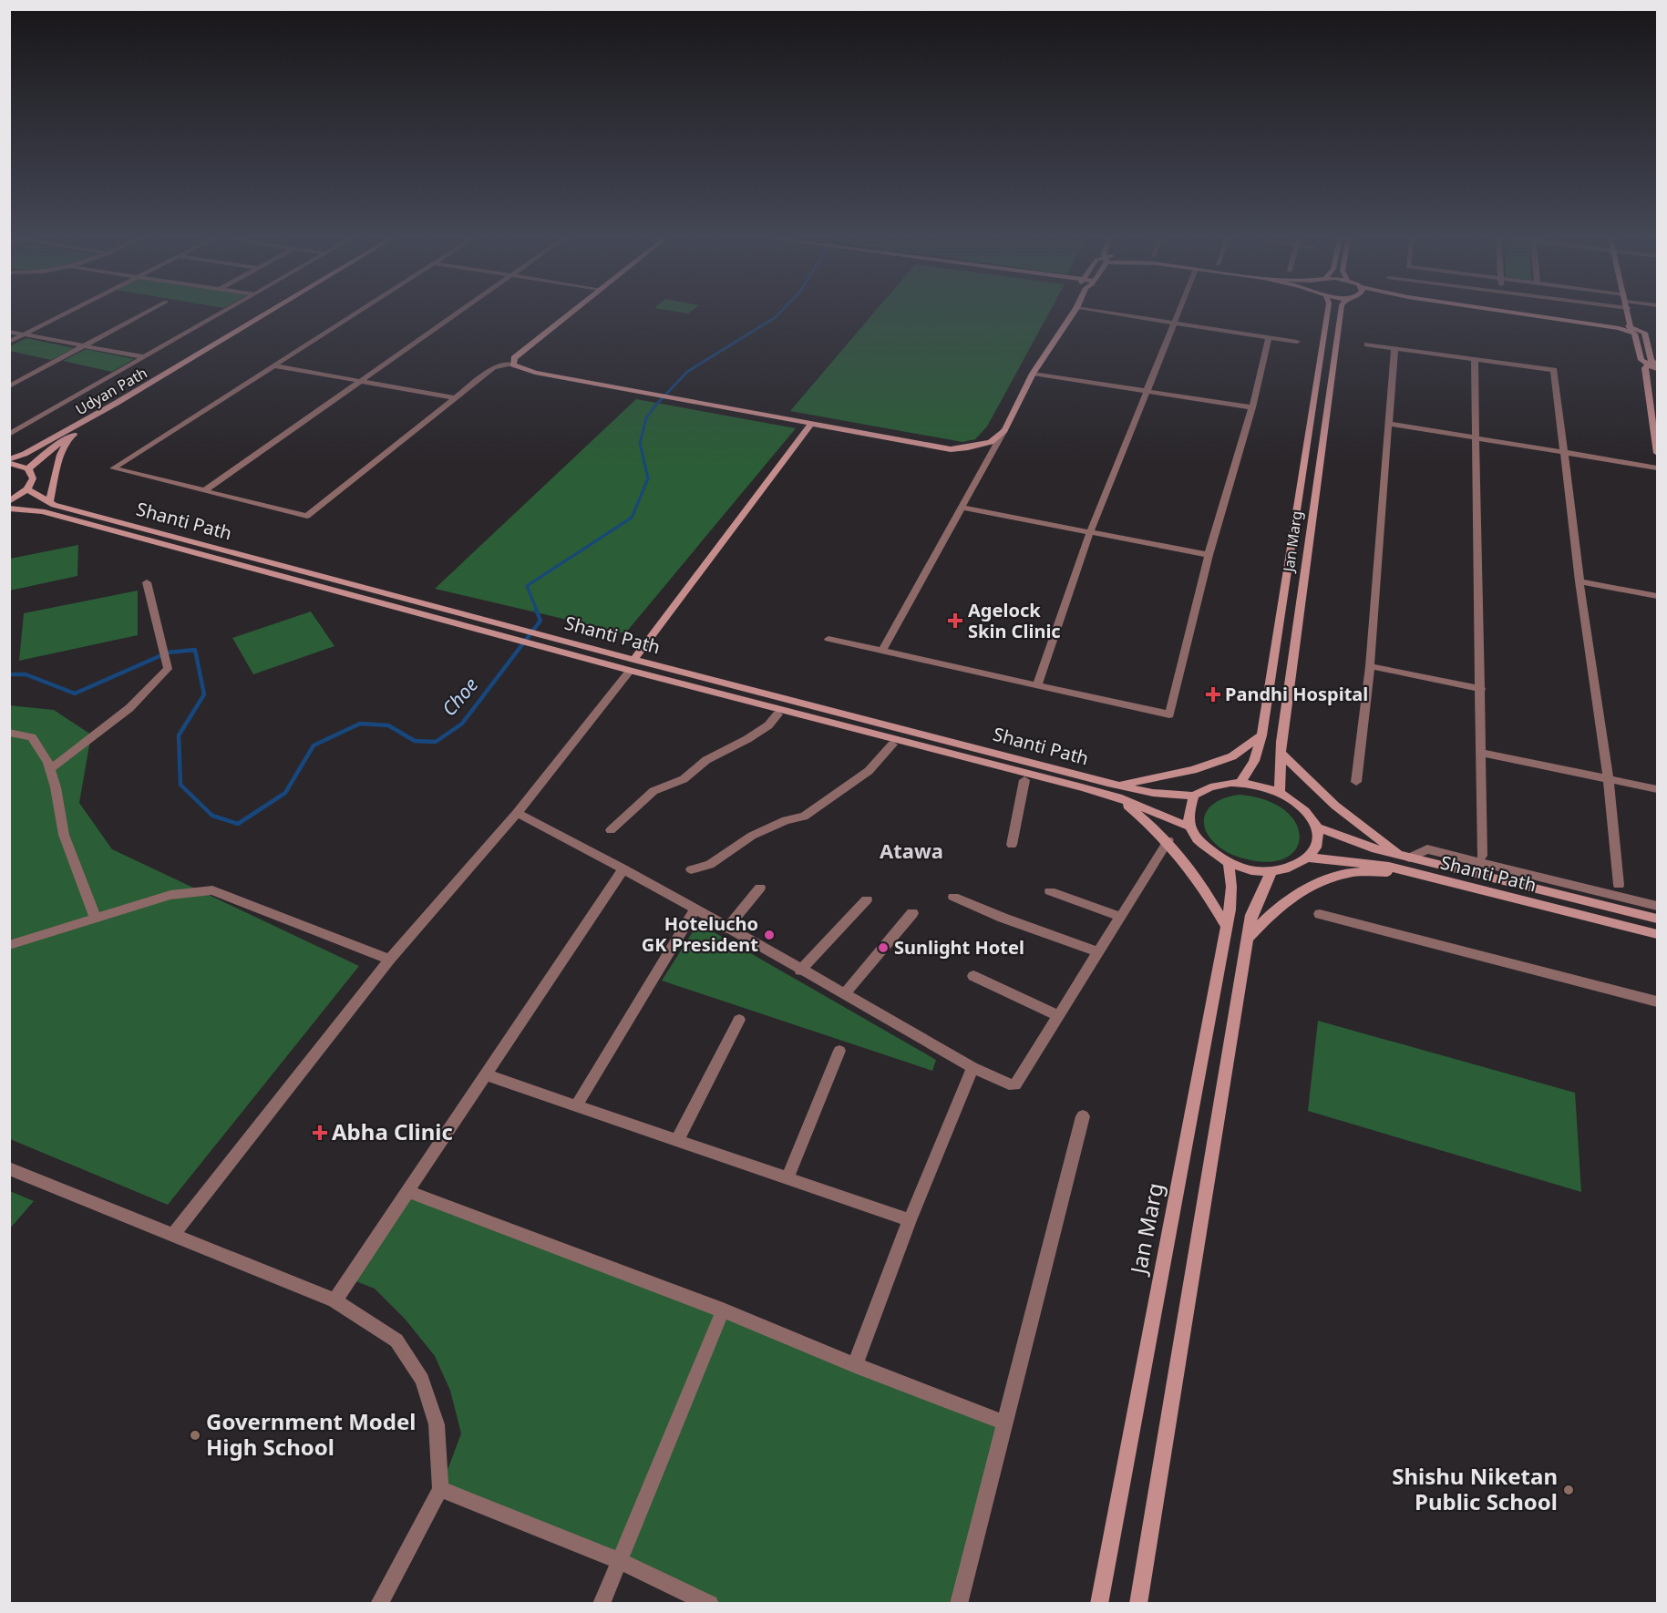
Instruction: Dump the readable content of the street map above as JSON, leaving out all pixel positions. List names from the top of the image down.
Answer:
{
  "streets": {
    "main road": ["Udyan Path", "Shanti Path", "Jan Marg"]
  },
  "crossings": [
    ["Shanti Path", "Jan Marg"]
  ],
  "districts": ["Atawa"],
  "water": ["Choe"],
  "places": {
    "health": ["Agelock Skin Clinic", "Pandhi Hospital", "Abha Clinic"],
    "other": [
      "Hotelucho GK President",
      "Sunlight Hotel",
      "Government Model High School",
      "Shishu Niketan Public School"
    ]
  }
}
